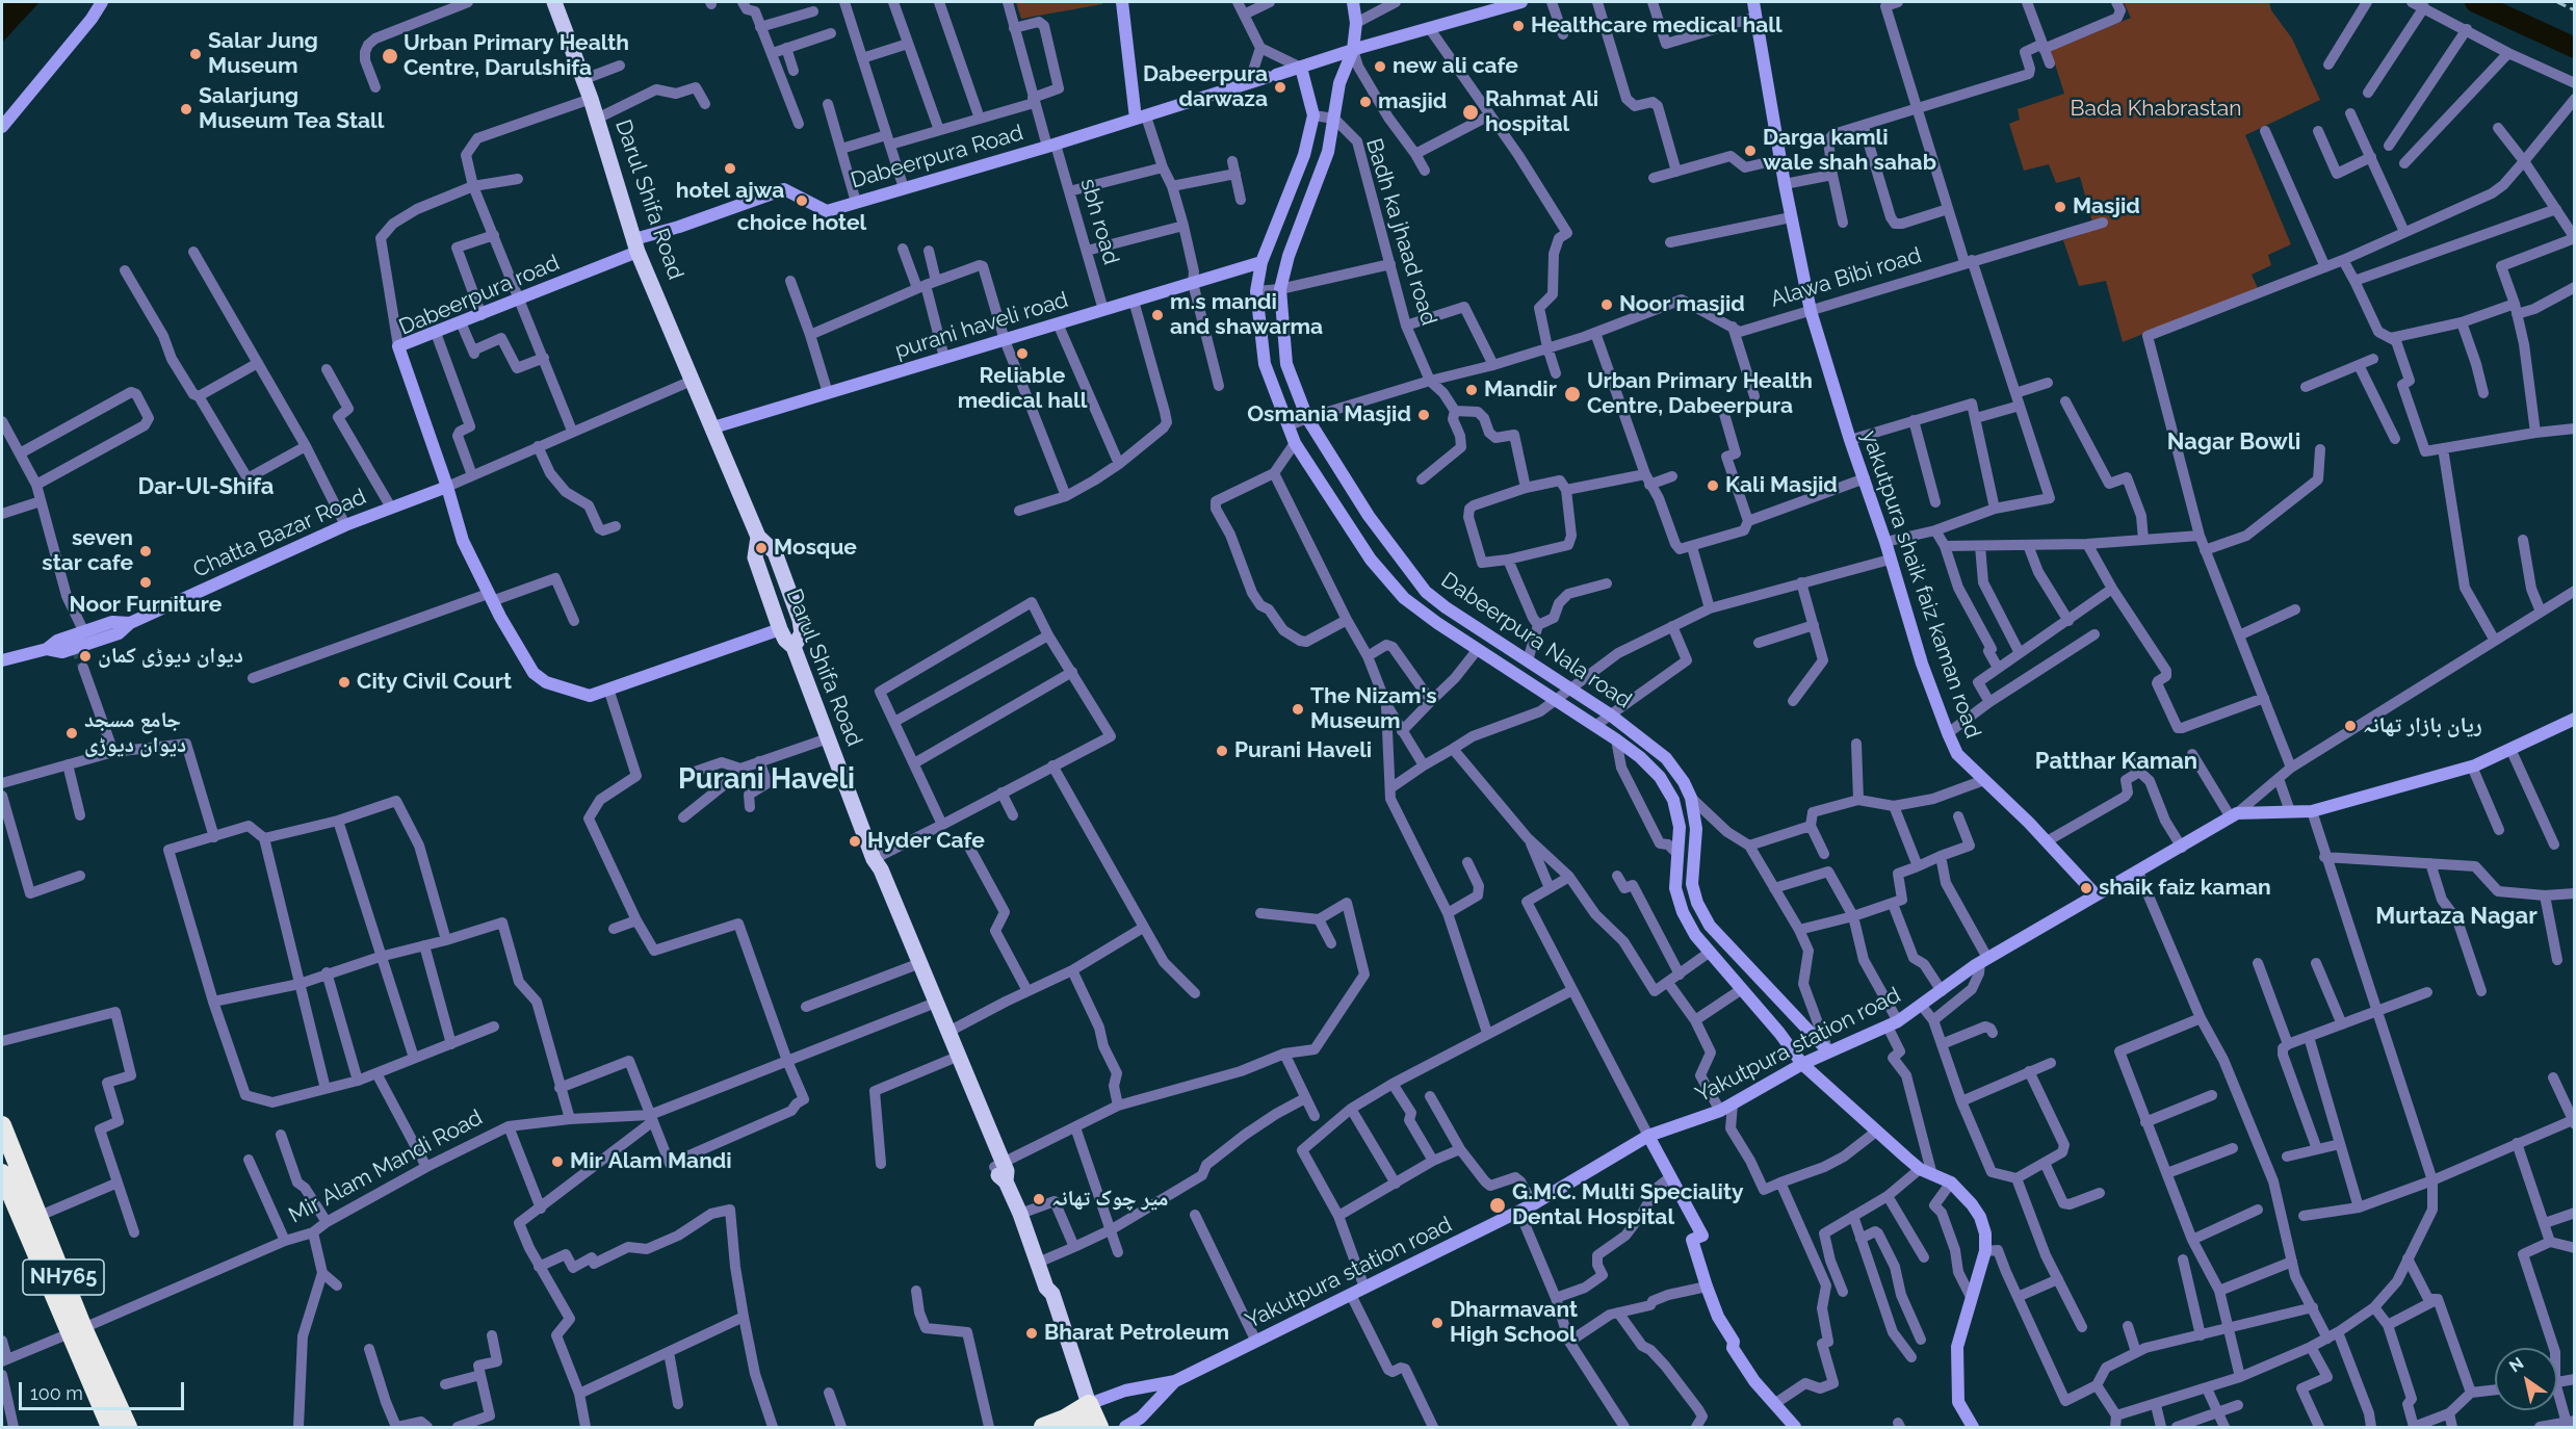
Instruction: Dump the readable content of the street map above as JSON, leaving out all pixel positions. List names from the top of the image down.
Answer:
{
  "streets": {
    "highway": ["NH765"],
    "main road": ["Darul Shifa Road"],
    "street": [
      "Dabeerpura Road",
      "sbh road",
      "Badh ka jhaad road",
      "Alawa Bibi road",
      "Dabeerpura road",
      "purani haveli road",
      "Chatta Bazar Road",
      "yakutpura shaik faiz kaman road",
      "Dabeerpura Nala road",
      "Yakutpura station road",
      "Mir Alam Mandi Road"
    ]
  },
  "crossings": [
    ["Dabeerpura Road", "Darul Shifa Road"],
    ["Dabeerpura Road", "sbh road"],
    ["Dabeerpura Road", "Dabeerpura road"],
    ["Dabeerpura Road", "Dabeerpura Nala road"],
    ["Darul Shifa Road", "Dabeerpura road"],
    ["Darul Shifa Road", "purani haveli road"],
    ["sbh road", "purani haveli road"],
    ["Badh ka jhaad road", "Alawa Bibi road"],
    ["Badh ka jhaad road", "Dabeerpura Nala road"],
    ["Alawa Bibi road", "yakutpura shaik faiz kaman road"],
    ["Alawa Bibi road", "Dabeerpura Nala road"],
    ["Dabeerpura road", "Chatta Bazar Road"],
    ["purani haveli road", "Dabeerpura Nala road"],
    ["yakutpura shaik faiz kaman road", "Yakutpura station road"],
    ["Dabeerpura Nala road", "Yakutpura station road"],
    ["Mir Alam Mandi Road", "NH765"]
  ],
  "districts": [
    "Nagar Bowli",
    "Dar-Ul-Shifa",
    "Patthar Kaman",
    "Purani Haveli",
    "Murtaza Nagar"
  ],
  "parks": ["Bada Khabrastan"],
  "places": [
    "Healthcare medical hall",
    "Salar Jung Museum",
    "Urban Primary Health Centre, Darulshifa",
    "new ali cafe",
    "Dabeerpura darwaza",
    "masjid",
    "Salarjung Museum Tea Stall",
    "Rahmat Ali hospital",
    "Darga kamli wale shah sahab",
    "hotel ajwa",
    "choice hotel",
    "Masjid",
    "Noor masjid",
    "m.s mandi and shawarma",
    "Reliable medical hall",
    "Mandir",
    "Urban Primary Health Centre, Dabeerpura",
    "Osmania Masjid",
    "Kali Masjid",
    "Mosque",
    "seven star cafe",
    "Noor Furniture",
    "دیوان دیوڑی کمان",
    "City Civil Court",
    "The Nizam's Museum",
    "ریان بازار تھانہ",
    "جامع مسجد دیوان دیوڑی",
    "Purani Haveli",
    "Hyder Cafe",
    "shaik faiz kaman",
    "Mir Alam Mandi",
    "میر چوک تھانہ",
    "G.M.C. Multi Speciality Dental Hospital",
    "Dharmavant High School",
    "Bharat Petroleum"
  ],
  "scale_bar": "100 m",
  "north": "top left"
}
